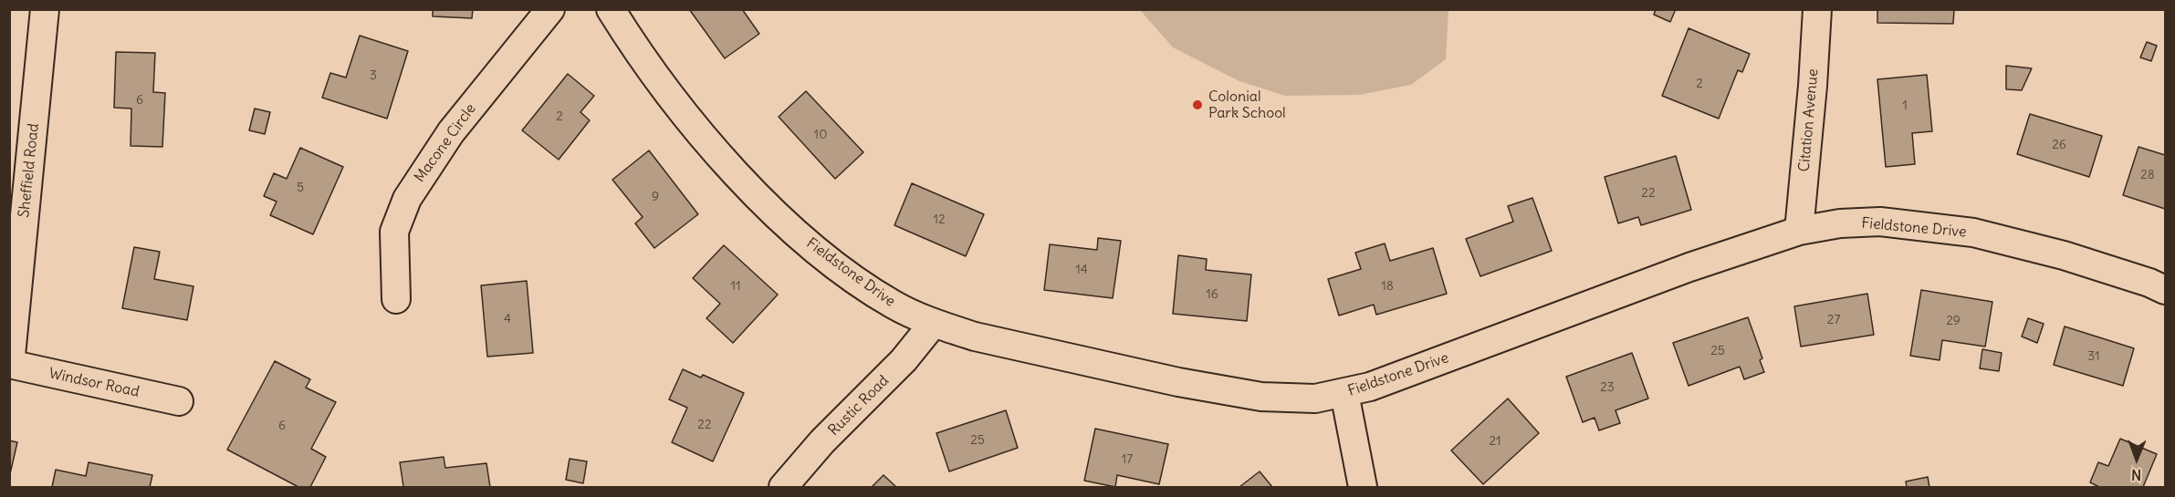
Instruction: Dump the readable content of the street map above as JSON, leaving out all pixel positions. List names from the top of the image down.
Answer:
{
  "streets": {
    "street": [
      "Citation Avenue",
      "Macone Circle",
      "Sheffield Road",
      "Fieldstone Drive",
      "Windsor Road",
      "Rustic Road"
    ]
  },
  "crossings": [
    ["Citation Avenue", "Fieldstone Drive"],
    ["Sheffield Road", "Windsor Road"],
    ["Fieldstone Drive", "Rustic Road"]
  ],
  "places": ["Colonial Park School"],
  "house_numbers": [
    "3",
    "2",
    "6",
    "1",
    "2",
    "10",
    "26",
    "28",
    "5",
    "22",
    "9",
    "12",
    "14",
    "11",
    "18",
    "16",
    "4",
    "27",
    "29",
    "25",
    "31",
    "23",
    "22",
    "6",
    "25",
    "21",
    "17"
  ],
  "north": "bottom"
}
